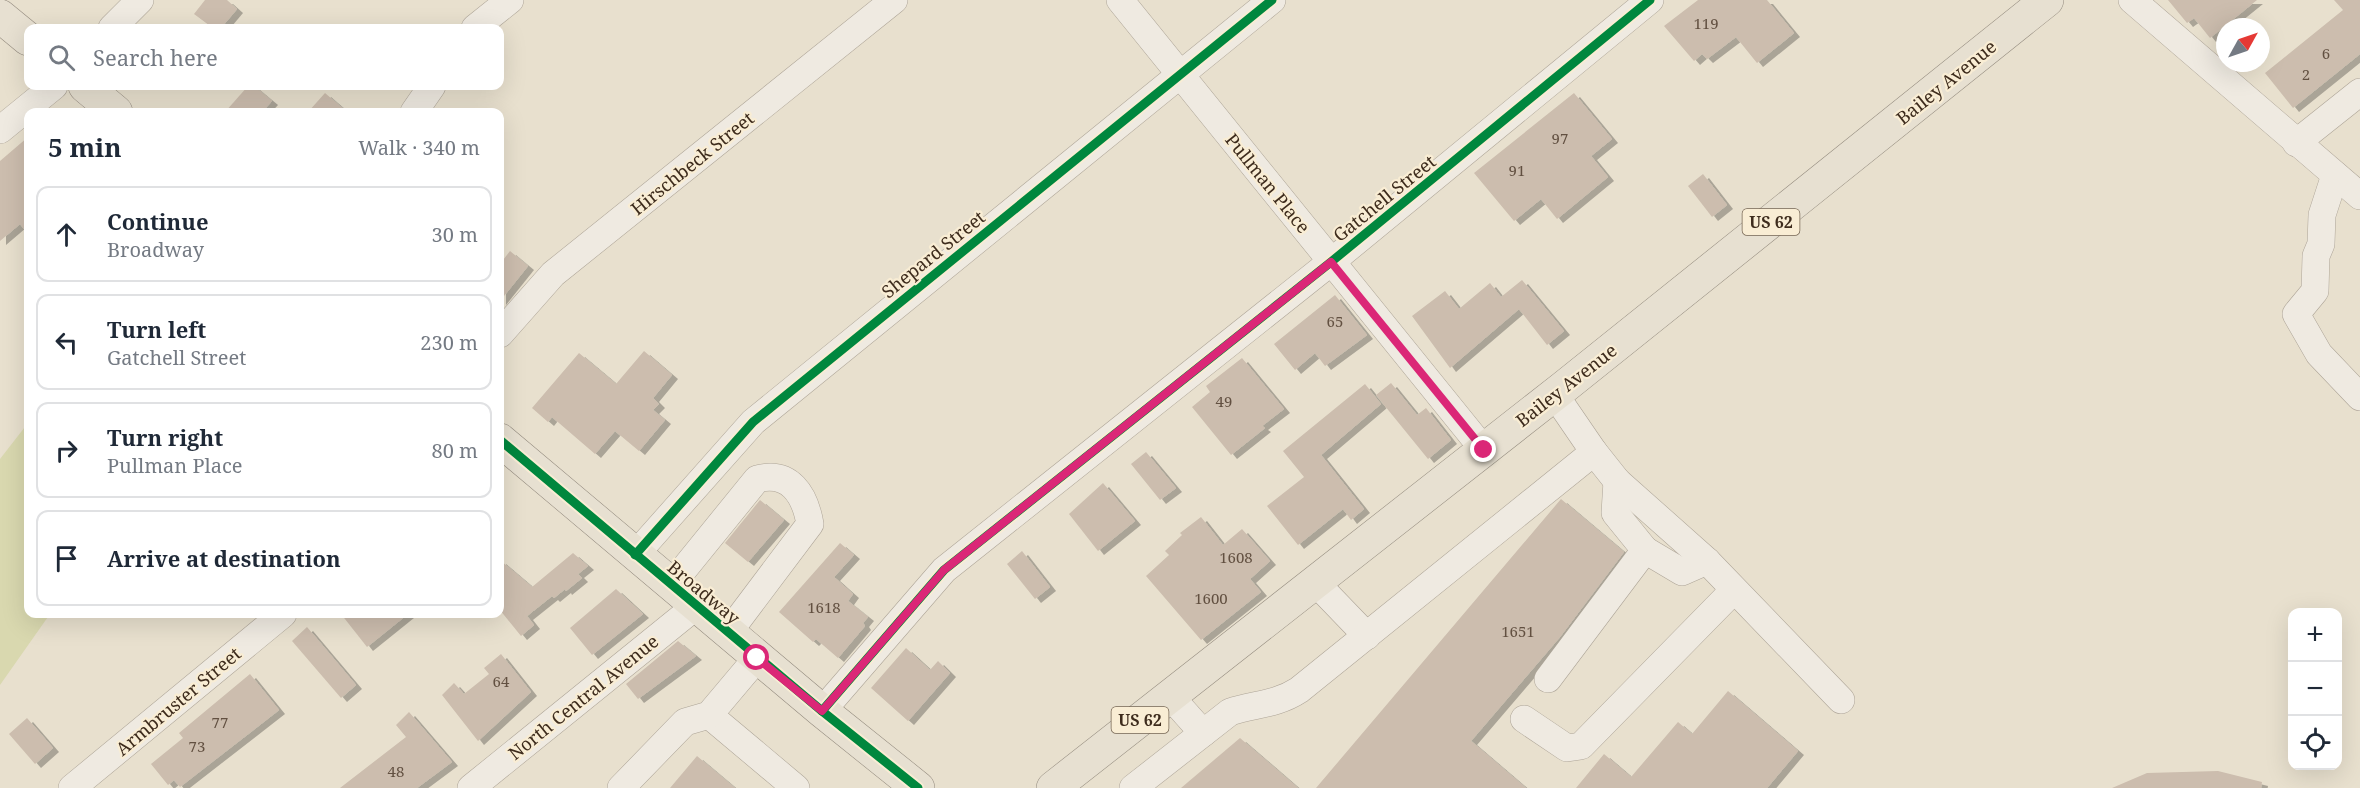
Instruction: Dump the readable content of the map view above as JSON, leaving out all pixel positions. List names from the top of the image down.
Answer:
{
  "streets": {
    "main road": ["Bailey Avenue", "US 62", "Broadway"],
    "street": [
      "Hirschbeck Street",
      "Pullman Place",
      "Gatchell Street",
      "Shepard Street",
      "North Central Avenue",
      "Armbruster Street"
    ]
  },
  "crossings": [
    ["Bailey Avenue", "Pullman Place"],
    ["Pullman Place", "Gatchell Street"],
    ["Pullman Place", "Shepard Street"],
    ["Gatchell Street", "Broadway"],
    ["Shepard Street", "Broadway"],
    ["Broadway", "North Central Avenue"]
  ],
  "house_numbers": [
    "119",
    "6",
    "2",
    "97",
    "91",
    "65",
    "49",
    "1608",
    "1600",
    "1618",
    "1651",
    "64",
    "77",
    "73",
    "48"
  ],
  "north": "top right",
  "page": {
    "search": "Search here",
    "heading": ["5 min", "Walk · 340 m"],
    "list": [
      ["Continue", "Broadway", "30 m"],
      ["Turn left", "Gatchell Street", "230 m"],
      ["Turn right", "Pullman Place", "80 m"],
      "Arrive at destination"
    ],
    "map_buttons": ["+", "−"]
  }
}
